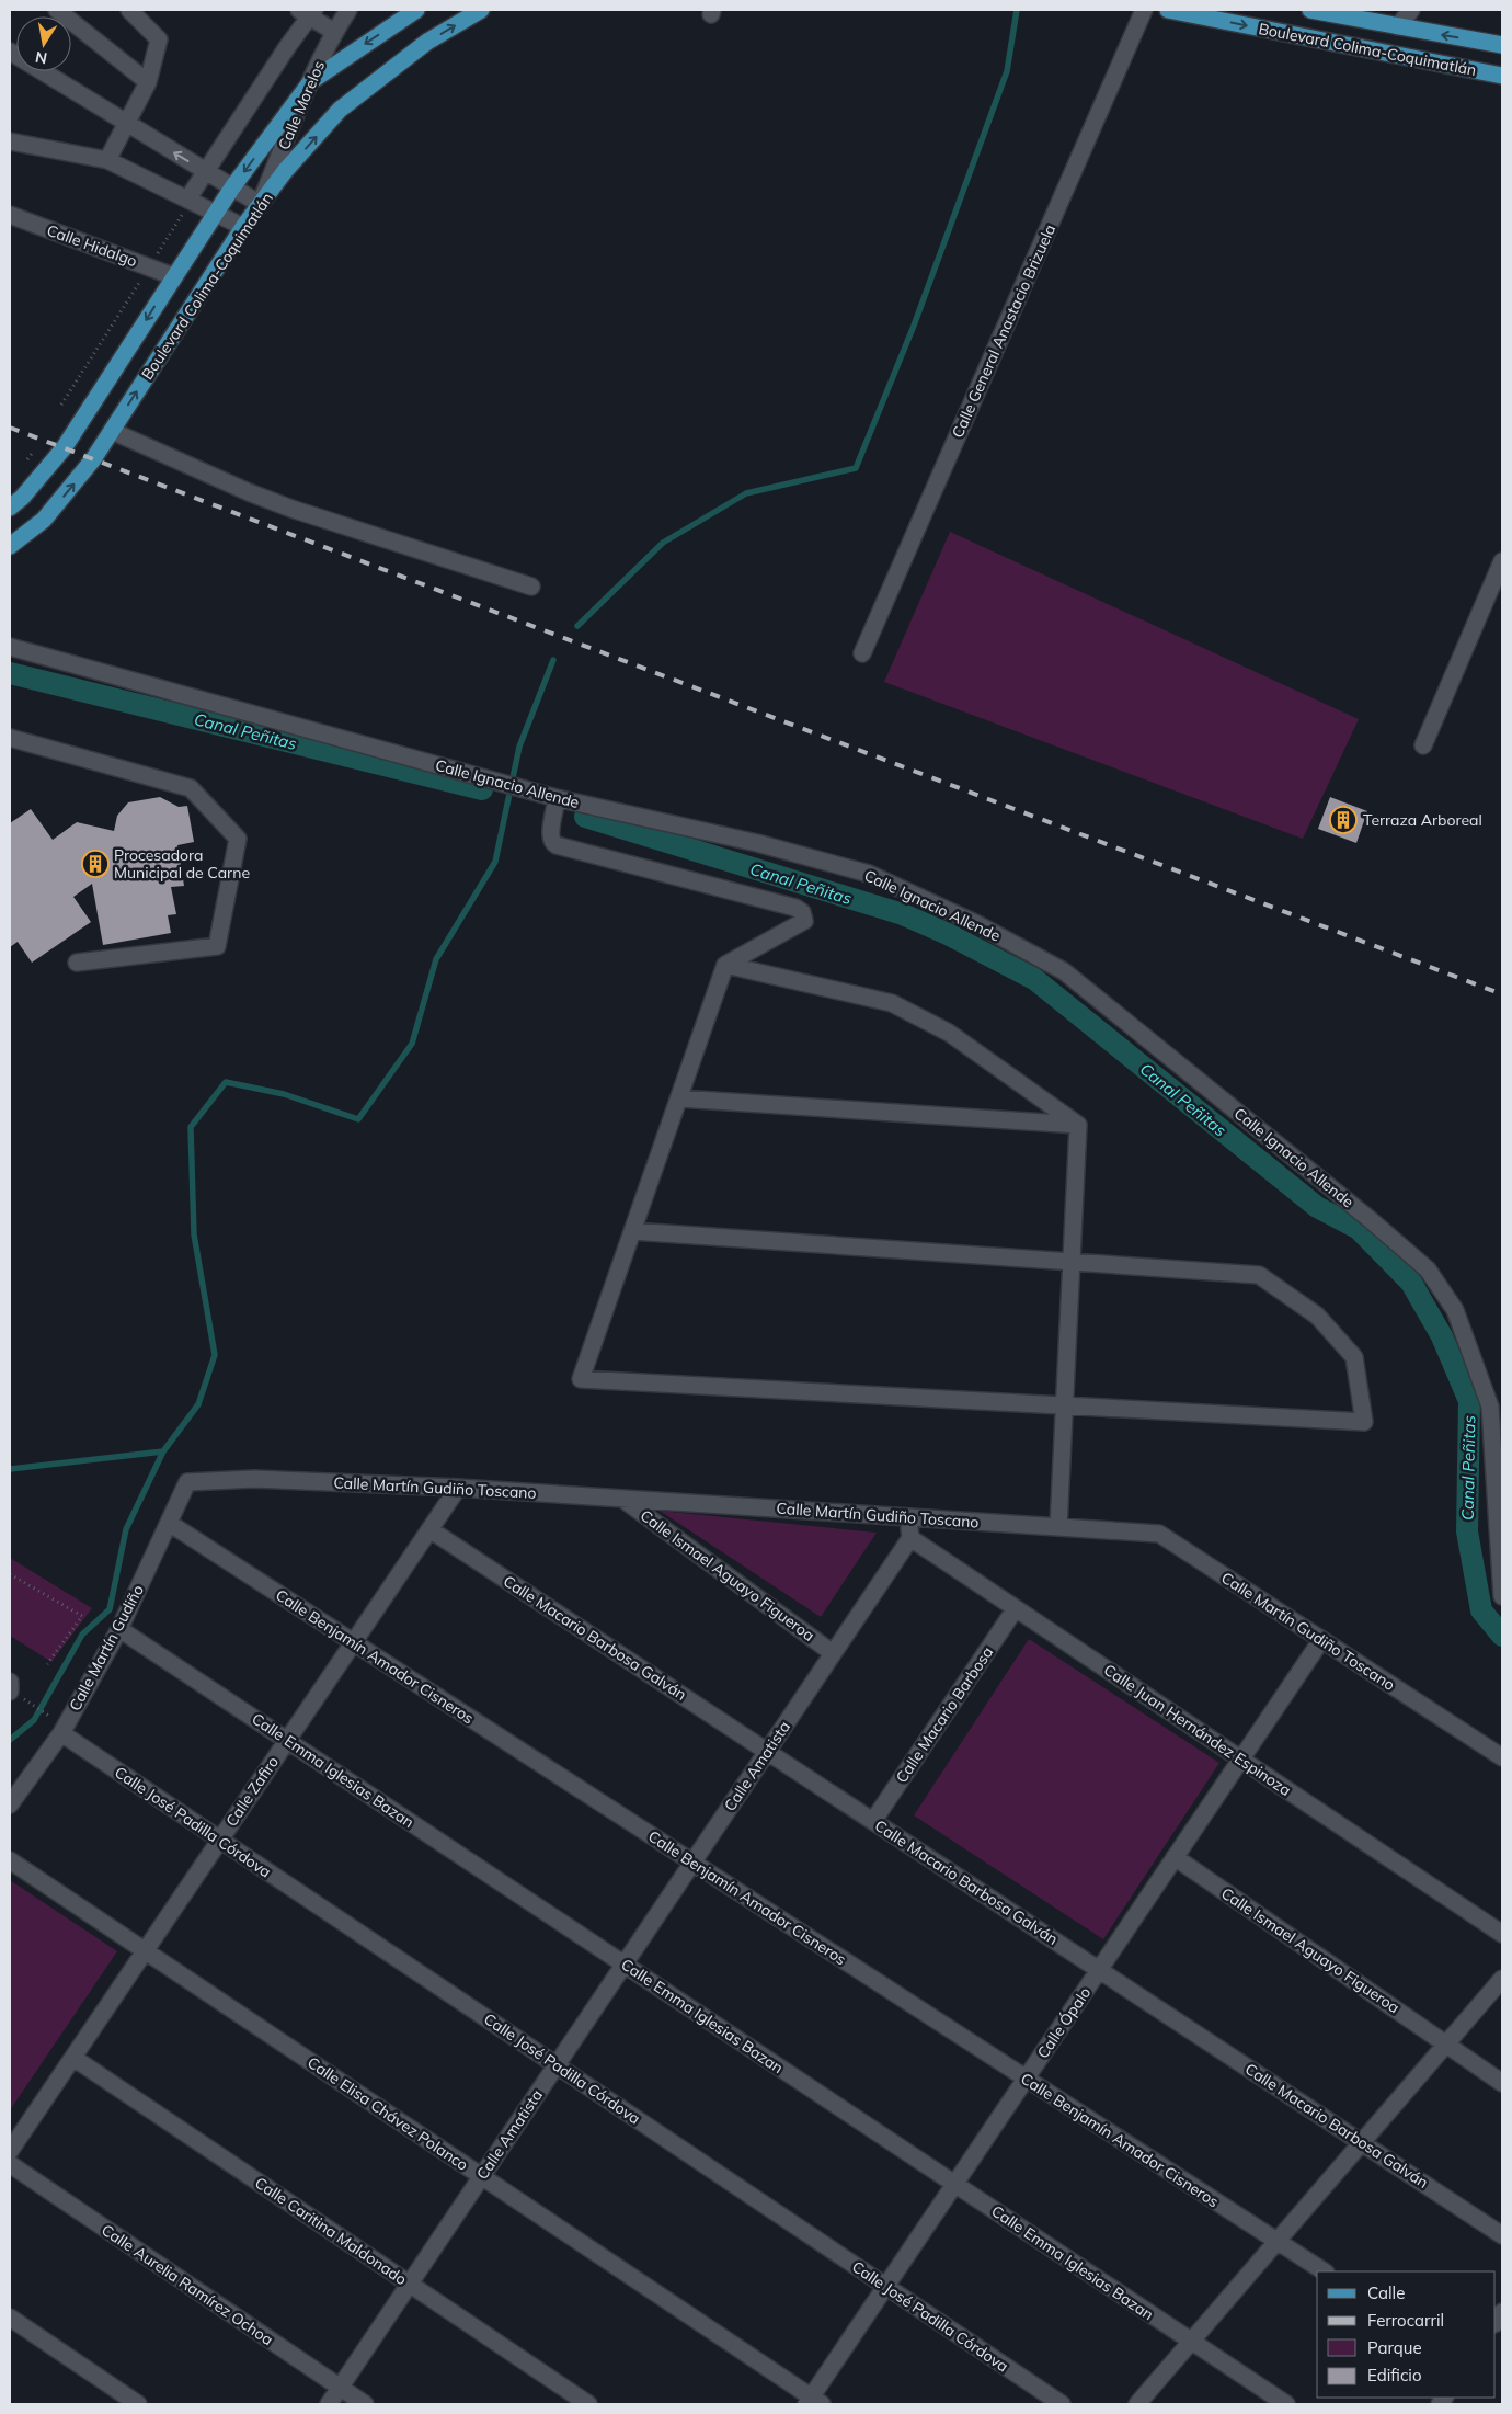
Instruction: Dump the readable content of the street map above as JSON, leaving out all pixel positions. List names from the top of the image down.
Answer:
{
  "streets": {
    "main road": ["Boulevard Colima-Coquimatlán"],
    "street": [
      "Calle Morelos",
      "Calle Hidalgo",
      "Calle General Anastacio Brizuela",
      "Calle Ignacio Allende",
      "Calle Martín Gudiño Toscano",
      "Calle Ismael Aguayo Figueroa",
      "Calle Macario Barbosa Galván",
      "Calle Martín Gudiño",
      "Calle Benjamín Amador Cisneros",
      "Calle Macario Barbosa",
      "Calle Juan Hernández Espinoza",
      "Calle Amatista",
      "Calle Emma Iglesias Bazan",
      "Calle Zafiro",
      "Calle José Padilla Córdova",
      "Calle Ópalo",
      "Calle Elisa Chávez Polanco",
      "Calle Caritina Maldonado",
      "Calle Aurelia Ramírez Ochoa"
    ]
  },
  "crossings": [
    ["Boulevard Colima-Coquimatlán", "Calle Morelos"],
    ["Boulevard Colima-Coquimatlán", "Calle Hidalgo"],
    ["Calle Martín Gudiño Toscano", "Calle Ismael Aguayo Figueroa"],
    ["Calle Martín Gudiño Toscano", "Calle Martín Gudiño"],
    ["Calle Martín Gudiño Toscano", "Calle Zafiro"],
    ["Calle Martín Gudiño Toscano", "Calle Ópalo"],
    ["Calle Ismael Aguayo Figueroa", "Calle Amatista"],
    ["Calle Ismael Aguayo Figueroa", "Calle Ópalo"],
    ["Calle Macario Barbosa Galván", "Calle Macario Barbosa"],
    ["Calle Macario Barbosa Galván", "Calle Amatista"],
    ["Calle Macario Barbosa Galván", "Calle Zafiro"],
    ["Calle Macario Barbosa Galván", "Calle Ópalo"],
    ["Calle Martín Gudiño", "Calle Benjamín Amador Cisneros"],
    ["Calle Martín Gudiño", "Calle Emma Iglesias Bazan"],
    ["Calle Martín Gudiño", "Calle José Padilla Córdova"],
    ["Calle Benjamín Amador Cisneros", "Calle Amatista"],
    ["Calle Benjamín Amador Cisneros", "Calle Zafiro"],
    ["Calle Benjamín Amador Cisneros", "Calle Ópalo"],
    ["Calle Macario Barbosa", "Calle Juan Hernández Espinoza"],
    ["Calle Juan Hernández Espinoza", "Calle Amatista"],
    ["Calle Juan Hernández Espinoza", "Calle Ópalo"],
    ["Calle Amatista", "Calle Emma Iglesias Bazan"],
    ["Calle Amatista", "Calle José Padilla Córdova"],
    ["Calle Amatista", "Calle Elisa Chávez Polanco"],
    ["Calle Amatista", "Calle Caritina Maldonado"],
    ["Calle Amatista", "Calle Aurelia Ramírez Ochoa"],
    ["Calle Emma Iglesias Bazan", "Calle Zafiro"],
    ["Calle Emma Iglesias Bazan", "Calle Ópalo"],
    ["Calle Zafiro", "Calle José Padilla Córdova"],
    ["Calle Zafiro", "Calle Elisa Chávez Polanco"],
    ["Calle Zafiro", "Calle Caritina Maldonado"],
    ["Calle José Padilla Córdova", "Calle Ópalo"],
    ["Calle Ópalo", "Calle Elisa Chávez Polanco"]
  ],
  "water": ["Canal Peñitas"],
  "places": {
    "building": ["Terraza Arboreal", "Procesadora Municipal de Carne"]
  },
  "legend": [
    "Calle",
    "Ferrocarril",
    "Parque",
    "Edificio"
  ],
  "north": "bottom"
}
